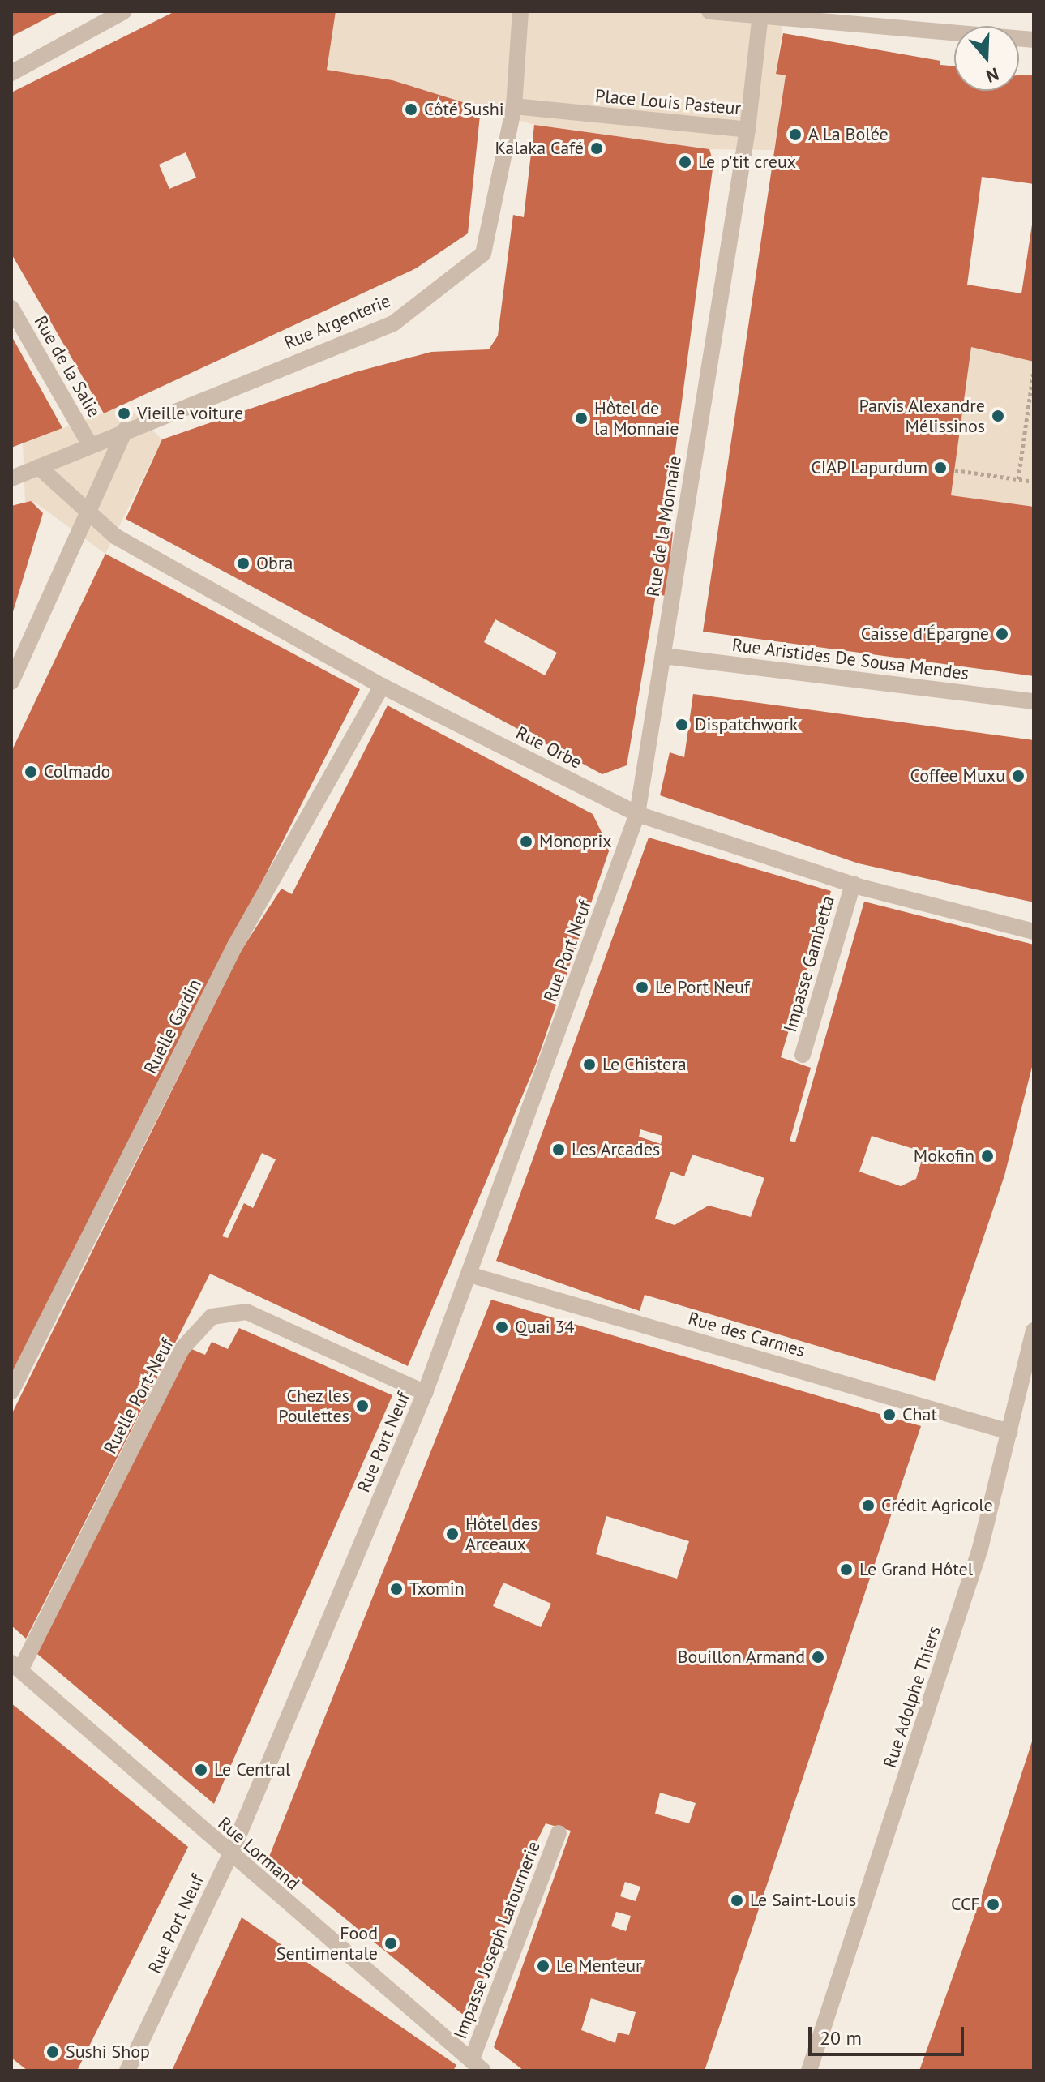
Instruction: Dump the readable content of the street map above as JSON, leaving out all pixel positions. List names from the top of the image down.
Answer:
{
  "streets": {
    "street": [
      "Place Louis Pasteur",
      "Rue Argenterie",
      "Rue de la Salie",
      "Rue de la Monnaie",
      "Rue Aristides De Sousa Mendes",
      "Rue Orbe",
      "Rue Port Neuf",
      "Impasse Gambetta",
      "Ruelle Gardin",
      "Rue des Carmes",
      "Ruelle Port-Neuf",
      "Rue Adolphe Thiers",
      "Rue Lormand",
      "Impasse Joseph Latournerie"
    ]
  },
  "crossings": [
    ["Place Louis Pasteur", "Rue Argenterie"],
    ["Place Louis Pasteur", "Rue de la Monnaie"],
    ["Rue Argenterie", "Rue de la Salie"],
    ["Rue Argenterie", "Rue Orbe"],
    ["Rue de la Monnaie", "Rue Aristides De Sousa Mendes"],
    ["Rue de la Monnaie", "Rue Orbe"],
    ["Rue de la Monnaie", "Rue Port Neuf"],
    ["Rue Orbe", "Rue Port Neuf"],
    ["Rue Orbe", "Impasse Gambetta"],
    ["Rue Orbe", "Ruelle Gardin"],
    ["Rue Port Neuf", "Rue des Carmes"],
    ["Rue Port Neuf", "Ruelle Port-Neuf"],
    ["Rue Port Neuf", "Rue Lormand"],
    ["Rue des Carmes", "Rue Adolphe Thiers"],
    ["Ruelle Port-Neuf", "Rue Lormand"],
    ["Rue Lormand", "Impasse Joseph Latournerie"]
  ],
  "places": [
    "Côté Sushi",
    "A La Bolée",
    "Kalaka Café",
    "Le p'tit creux",
    "Vieille voiture",
    "Parvis Alexandre Mélissinos",
    "Hôtel de la Monnaie",
    "CIAP Lapurdum",
    "Obra",
    "Caisse d'Épargne",
    "Dispatchwork",
    "Colmado",
    "Coffee Muxu",
    "Monoprix",
    "Le Port Neuf",
    "Le Chistera",
    "Les Arcades",
    "Mokofin",
    "Quai 34",
    "Chez les Poulettes",
    "Chat",
    "Crédit Agricole",
    "Hôtel des Arceaux",
    "Le Grand Hôtel",
    "Txomin",
    "Bouillon Armand",
    "Le Central",
    "Le Saint-Louis",
    "CCF",
    "Food Sentimentale",
    "Le Menteur",
    "Sushi Shop"
  ],
  "scale_bar": "20 m",
  "north": "bottom"
}
